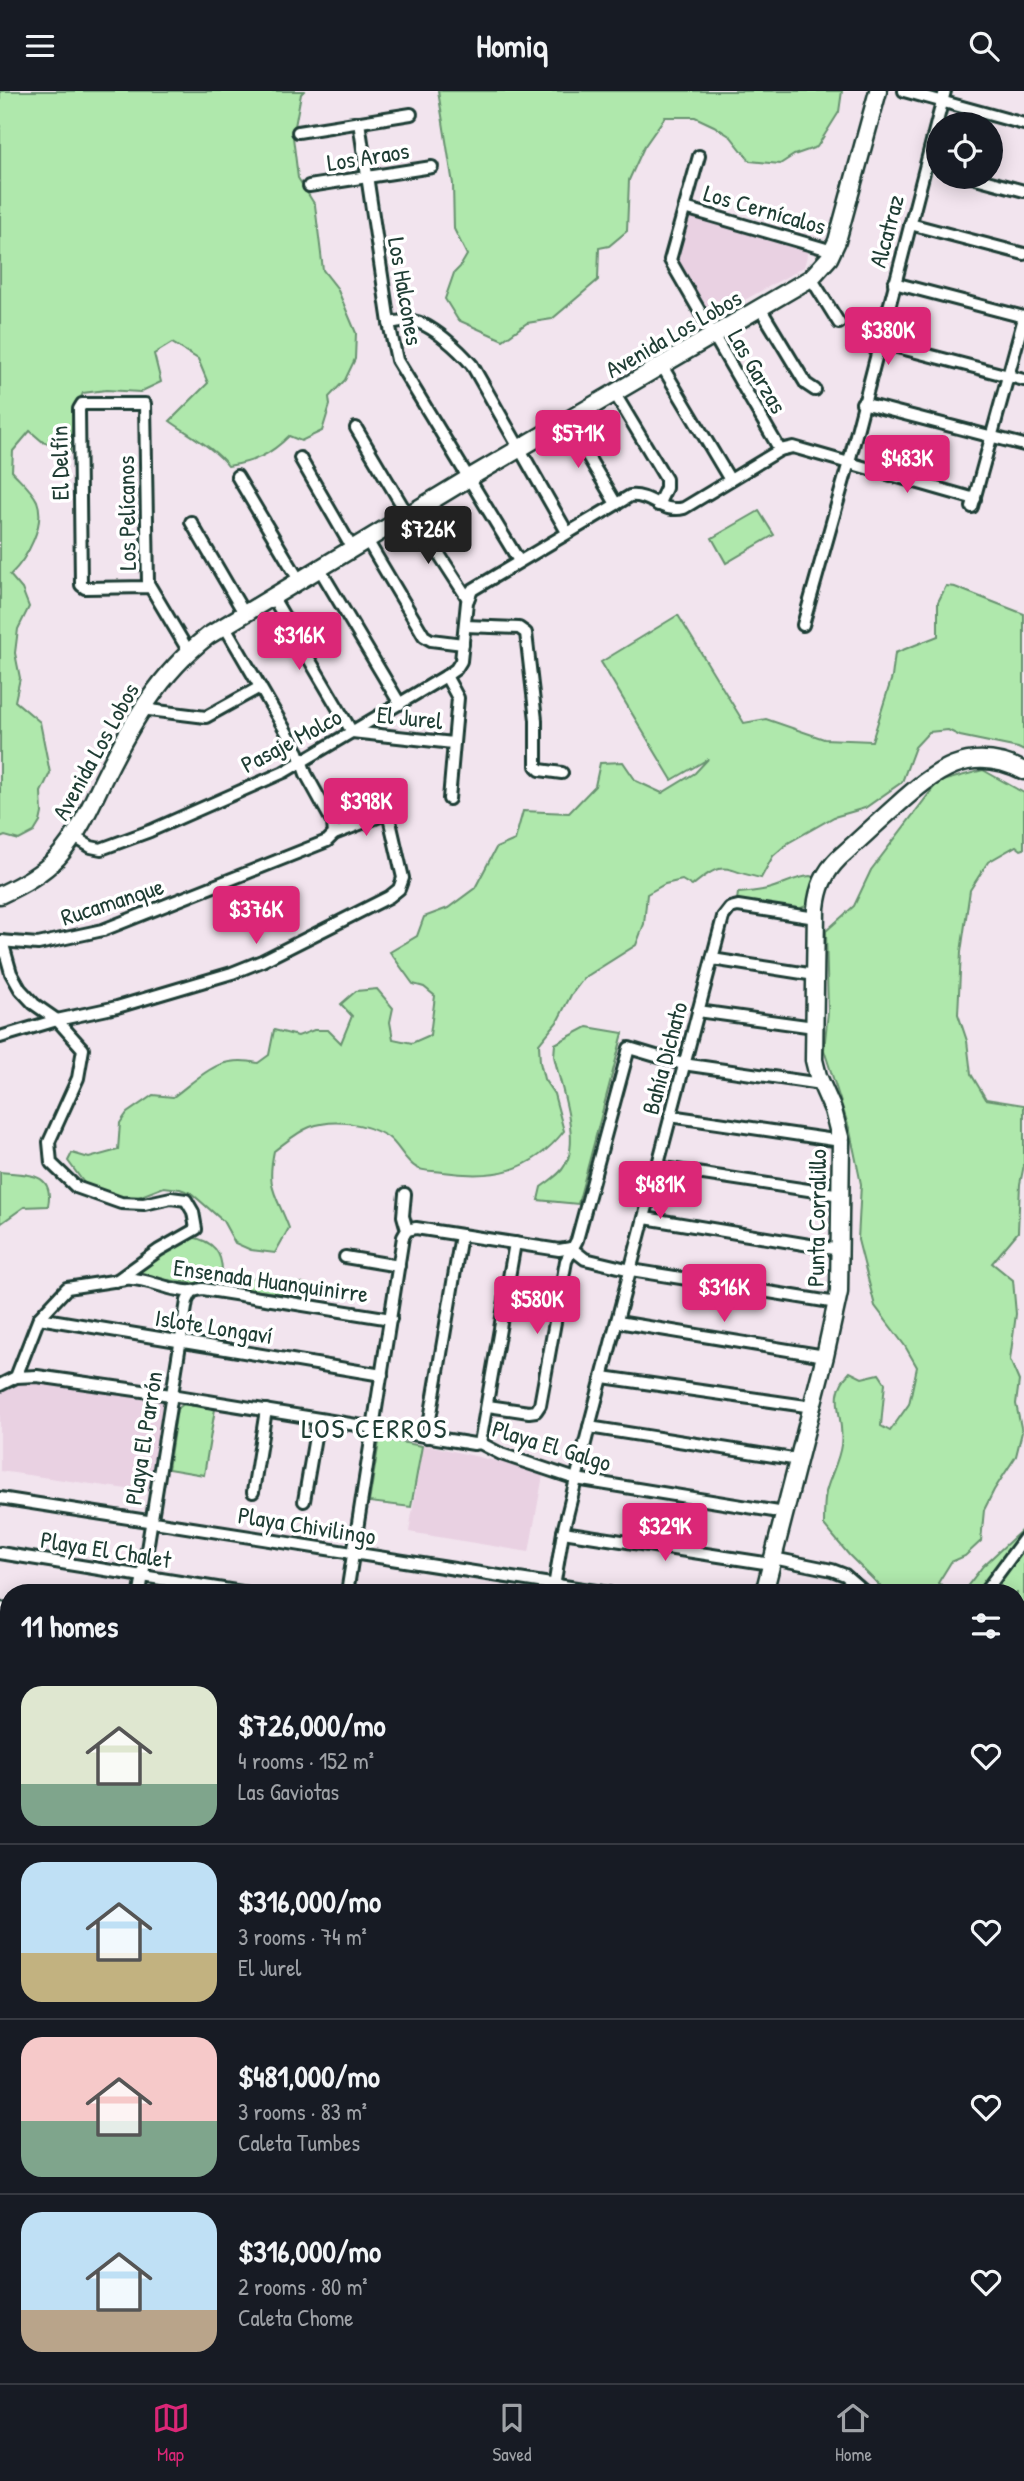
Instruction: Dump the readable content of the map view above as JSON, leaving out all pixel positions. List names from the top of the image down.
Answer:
{
  "streets": {
    "street": [
      "Los Araos",
      "Los Cernícalos",
      "Alcatraz",
      "Los Halcones",
      "Avenida Los Lobos",
      "Las Garzas",
      "El Delfín",
      "Los Pelícanos",
      "El Jurel",
      "Pasaje Molco",
      "Rucamanque",
      "Bahía Dichato",
      "Punta Corralillo",
      "Ensenada Huanquinirre",
      "Islote Longaví",
      "Playa El Parrón",
      "Playa El Galgo",
      "Playa Chivilingo",
      "Playa El Chalet"
    ]
  },
  "crossings": [
    ["Los Araos", "Los Halcones"],
    ["Los Cernícalos", "Avenida Los Lobos"],
    ["Los Cernícalos", "Las Garzas"],
    ["Los Halcones", "Avenida Los Lobos"],
    ["Avenida Los Lobos", "Las Garzas"],
    ["Avenida Los Lobos", "Los Pelícanos"],
    ["Avenida Los Lobos", "El Jurel"],
    ["Avenida Los Lobos", "Pasaje Molco"],
    ["El Delfín", "Los Pelícanos"],
    ["El Jurel", "Pasaje Molco"],
    ["Bahía Dichato", "Punta Corralillo"],
    ["Bahía Dichato", "Playa El Galgo"],
    ["Punta Corralillo", "Playa El Galgo"],
    ["Ensenada Huanquinirre", "Islote Longaví"],
    ["Ensenada Huanquinirre", "Playa El Parrón"],
    ["Islote Longaví", "Playa El Parrón"],
    ["Playa El Parrón", "Playa El Galgo"],
    ["Playa El Parrón", "Playa Chivilingo"],
    ["Playa El Parrón", "Playa El Chalet"]
  ],
  "districts": ["LOS CERROS"],
  "page": {
    "header": "Homiq",
    "price": [
      "$380K",
      "$571K",
      "$483K",
      "$726K",
      "$316K",
      "$398K",
      "$376K",
      "$481K",
      "$316K",
      "$580K",
      "$329K"
    ],
    "heading": "11 homes",
    "list": [
      {
        "name": "$726,000/mo",
        "note": "4 rooms · 152 m² · Las Gaviotas"
      },
      {
        "name": "$316,000/mo",
        "note": "3 rooms · 74 m² · El Jurel"
      },
      {
        "name": "$481,000/mo",
        "note": "3 rooms · 83 m² · Caleta Tumbes"
      },
      {
        "name": "$316,000/mo",
        "note": "2 rooms · 80 m² · Caleta Chome"
      }
    ],
    "tabs": ["Map", "Saved", "Home"]
  }
}
